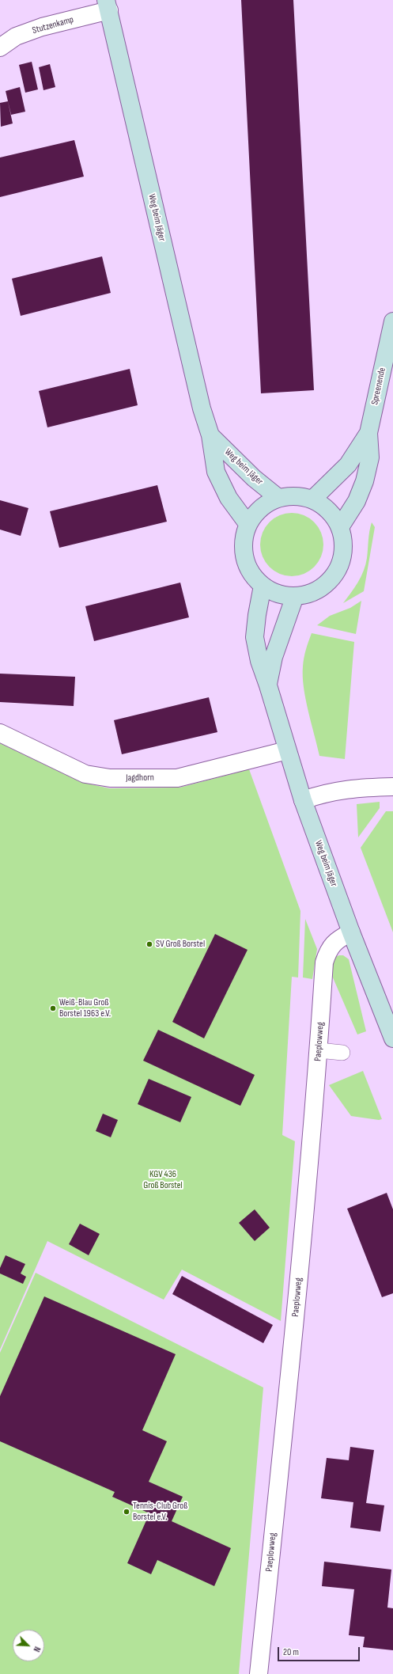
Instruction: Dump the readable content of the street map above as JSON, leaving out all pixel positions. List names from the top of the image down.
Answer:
{
  "streets": {
    "street": [
      "Stutzenkamp",
      "Weg beim Jäger",
      "Spreenende",
      "Jagdhorn",
      "Paeplowweg"
    ]
  },
  "crossings": [
    ["Stutzenkamp", "Weg beim Jäger"],
    ["Weg beim Jäger", "Spreenende"],
    ["Weg beim Jäger", "Jagdhorn"],
    ["Weg beim Jäger", "Paeplowweg"]
  ],
  "parks": ["KGV 436 Groß Borstel"],
  "places": ["SV Groß Borstel", "Weiß-Blau Groß Borstel 1963 e.V.", "Tennis-Club Groß Borstel e.V."],
  "scale_bar": "20 m",
  "north": "bottom right"
}
